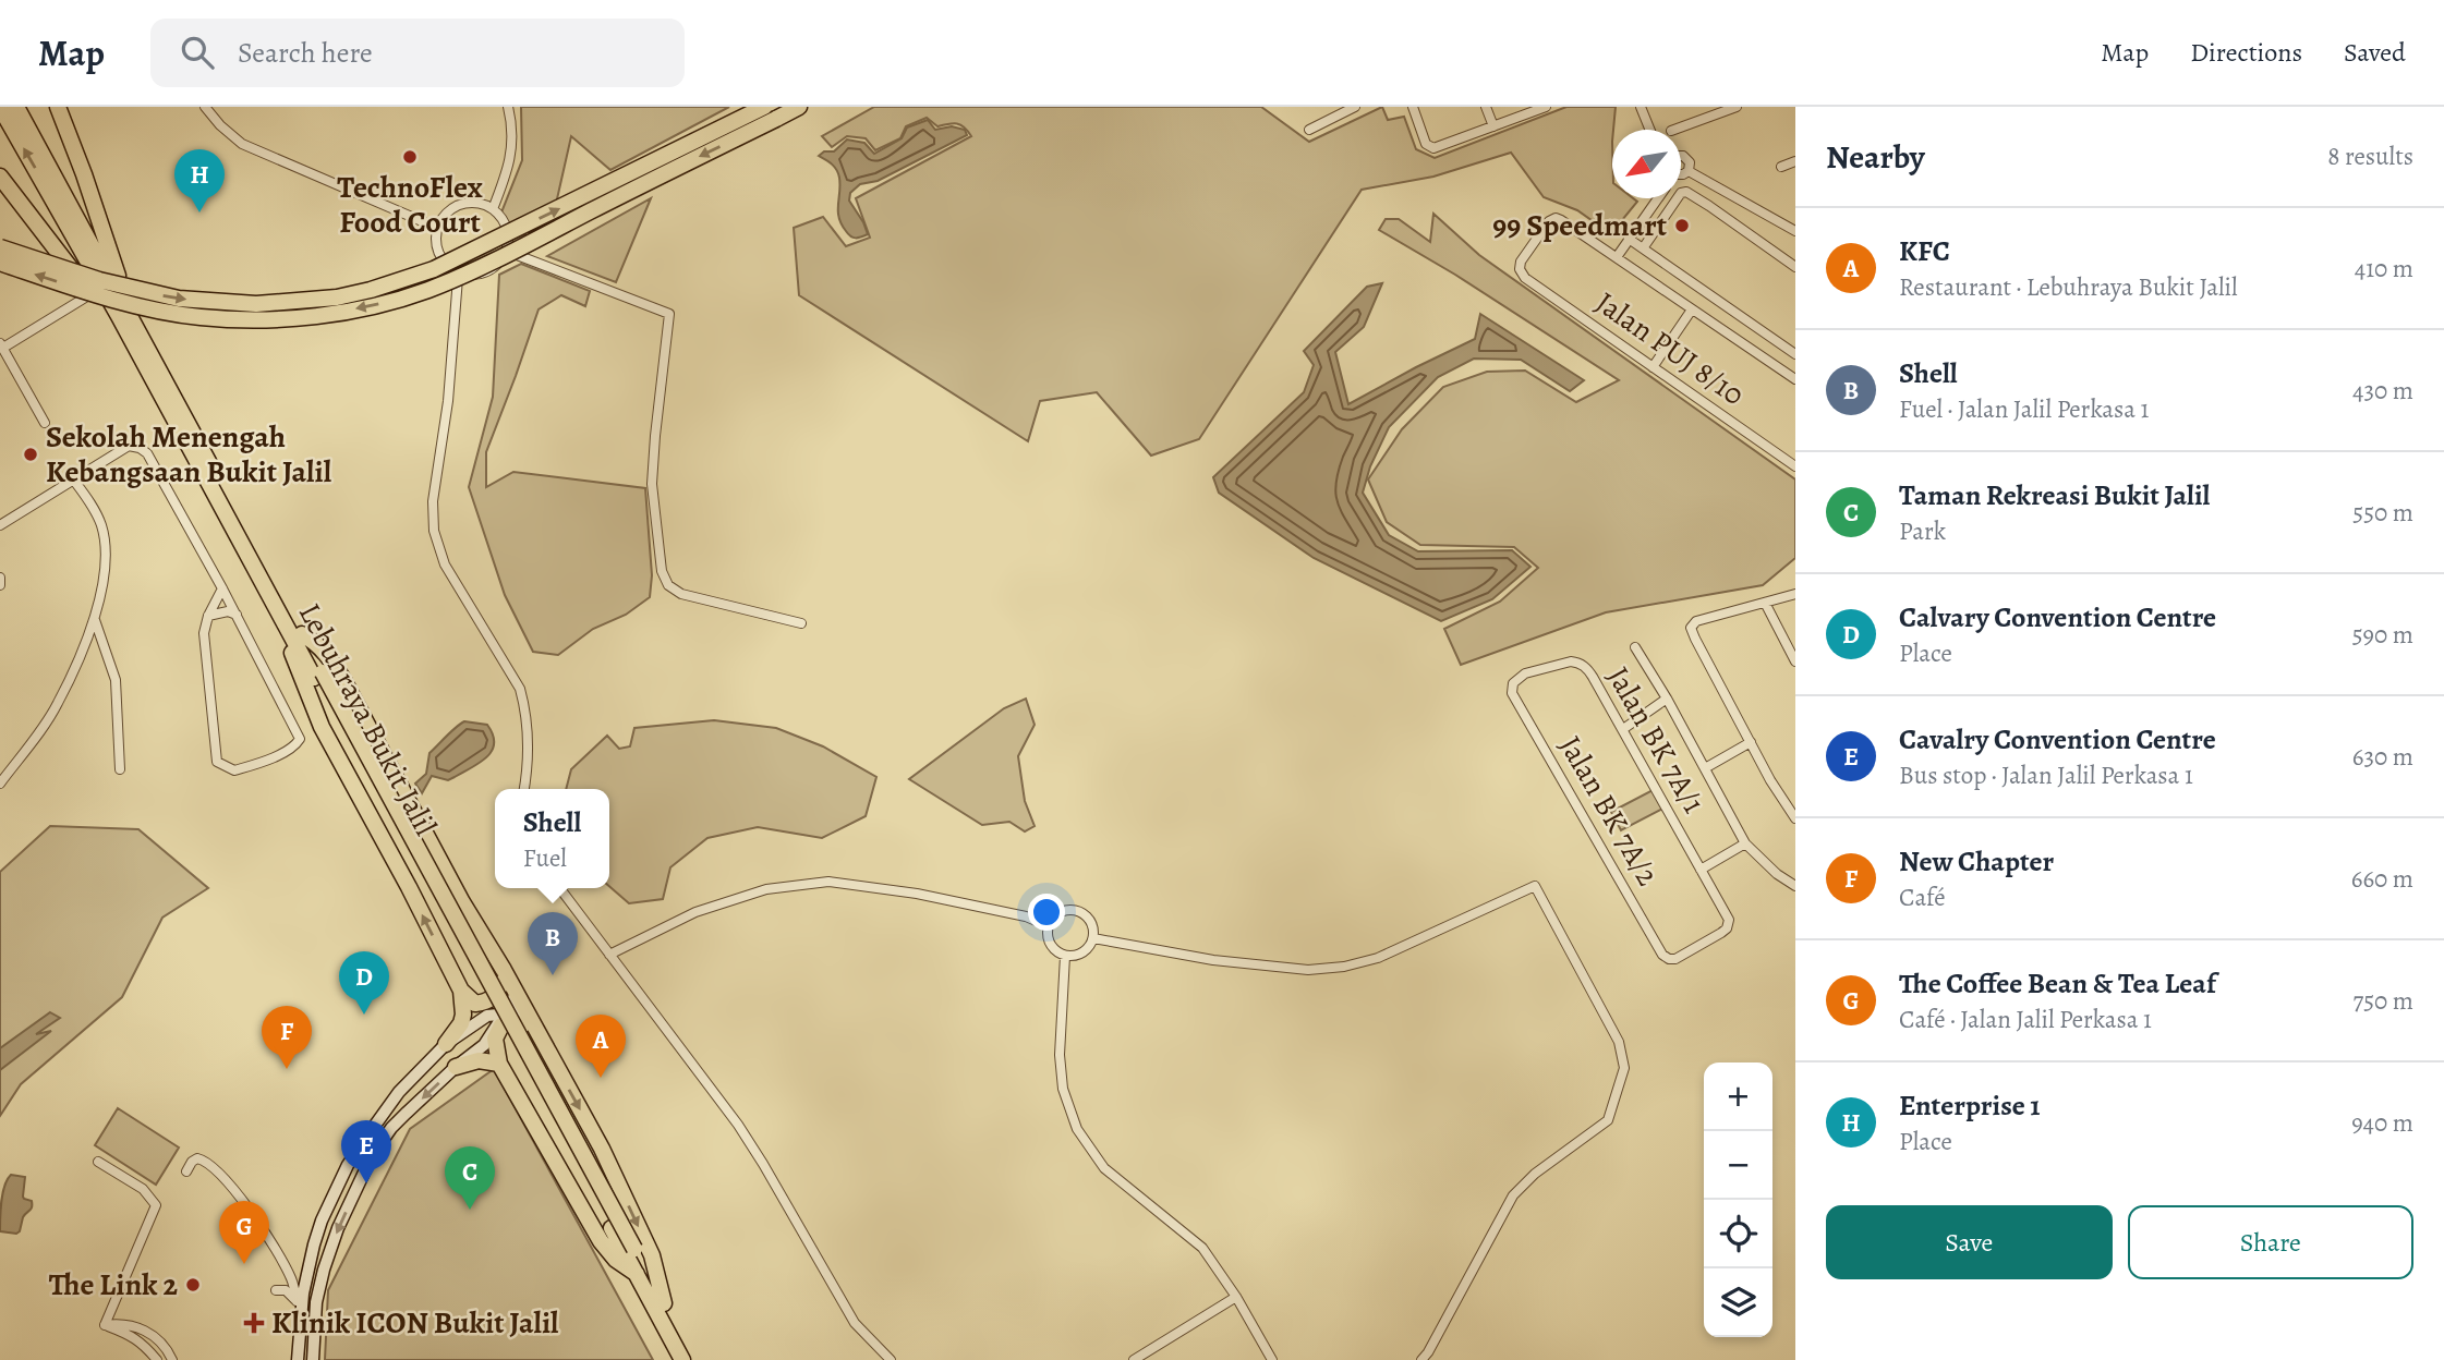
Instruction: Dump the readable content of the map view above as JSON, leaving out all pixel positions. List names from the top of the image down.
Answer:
{
  "streets": {
    "highway": ["Lebuhraya Bukit Jalil"],
    "street": ["Jalan PUJ 8/10", "Jalan BK 7A/1", "Jalan BK 7A/2"]
  },
  "crossings": [
    ["Jalan BK 7A/1", "Jalan BK 7A/2"]
  ],
  "places": {
    "other": [
      "TechnoFlex Food Court",
      "99 Speedmart",
      "Sekolah Menengah Kebangsaan Bukit Jalil",
      "The Link 2"
    ],
    "health": ["Klinik ICON Bukit Jalil"]
  },
  "north": "bottom left",
  "page": {
    "header": "Map",
    "search": "Search here",
    "nav": ["Map", "Directions", "Saved"],
    "heading": ["Nearby", "8 results"],
    "pins": [
      "H",
      "B",
      "D",
      "F",
      "A",
      "E",
      "C",
      "G"
    ],
    "list": [
      {
        "mark": "A",
        "name": "KFC",
        "note": "Restaurant · Lebuhraya Bukit Jalil",
        "value": "410 m"
      },
      {
        "mark": "B",
        "name": "Shell",
        "note": "Fuel · Jalan Jalil Perkasa 1",
        "value": "430 m"
      },
      {
        "mark": "C",
        "name": "Taman Rekreasi Bukit Jalil",
        "note": "Park",
        "value": "550 m"
      },
      {
        "mark": "D",
        "name": "Calvary Convention Centre",
        "note": "Place",
        "value": "590 m"
      },
      {
        "mark": "E",
        "name": "Cavalry Convention Centre",
        "note": "Bus stop · Jalan Jalil Perkasa 1",
        "value": "630 m"
      },
      {
        "mark": "F",
        "name": "New Chapter",
        "note": "Café",
        "value": "660 m"
      },
      {
        "mark": "G",
        "name": "The Coffee Bean & Tea Leaf",
        "note": "Café · Jalan Jalil Perkasa 1",
        "value": "750 m"
      },
      {
        "mark": "H",
        "name": "Enterprise 1",
        "note": "Place",
        "value": "940 m"
      }
    ],
    "popup": ["Shell", "Fuel"],
    "map_buttons": ["+", "−"],
    "buttons": ["Save", "Share"]
  }
}
